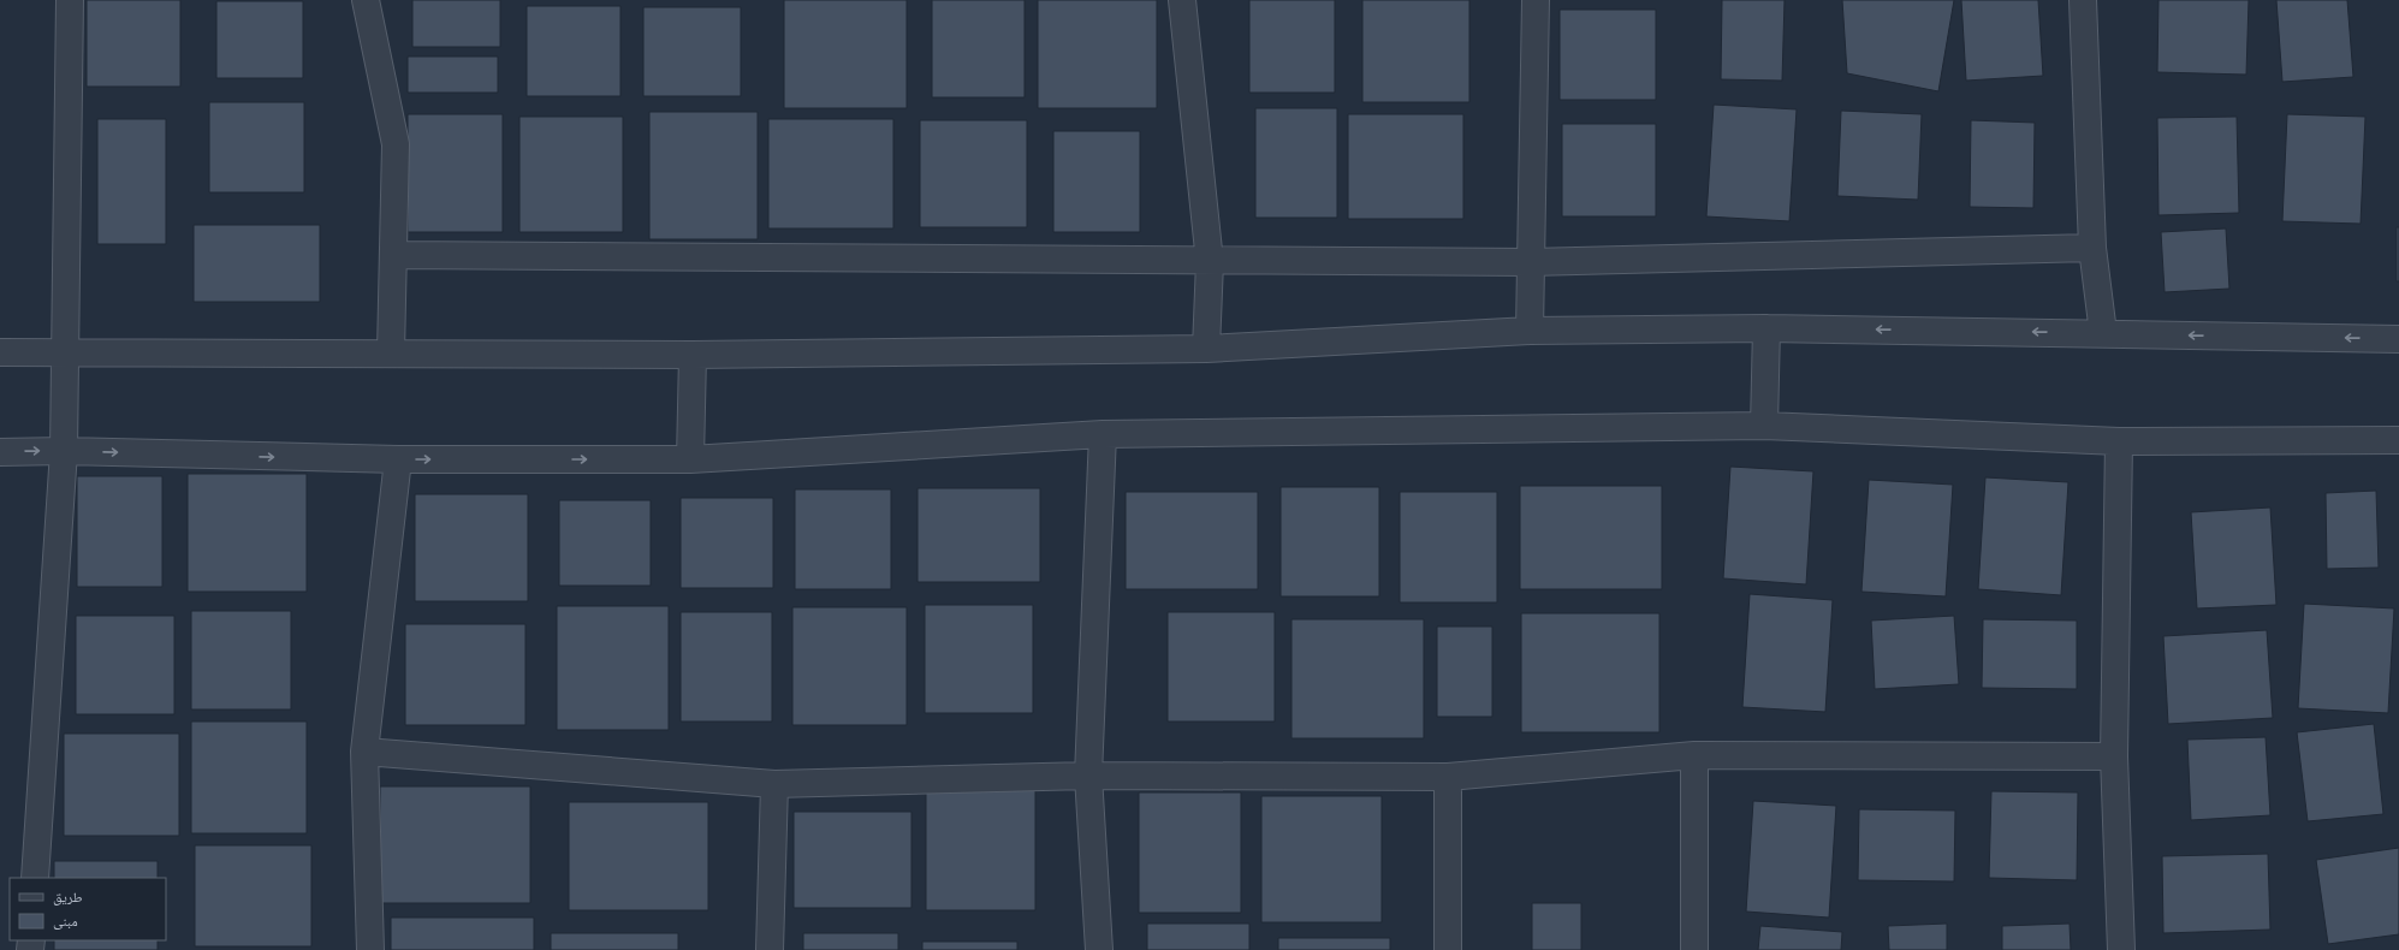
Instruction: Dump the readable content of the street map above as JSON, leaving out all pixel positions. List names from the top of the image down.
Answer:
{
  "legend": ["طريق", "مبنى"]
}
